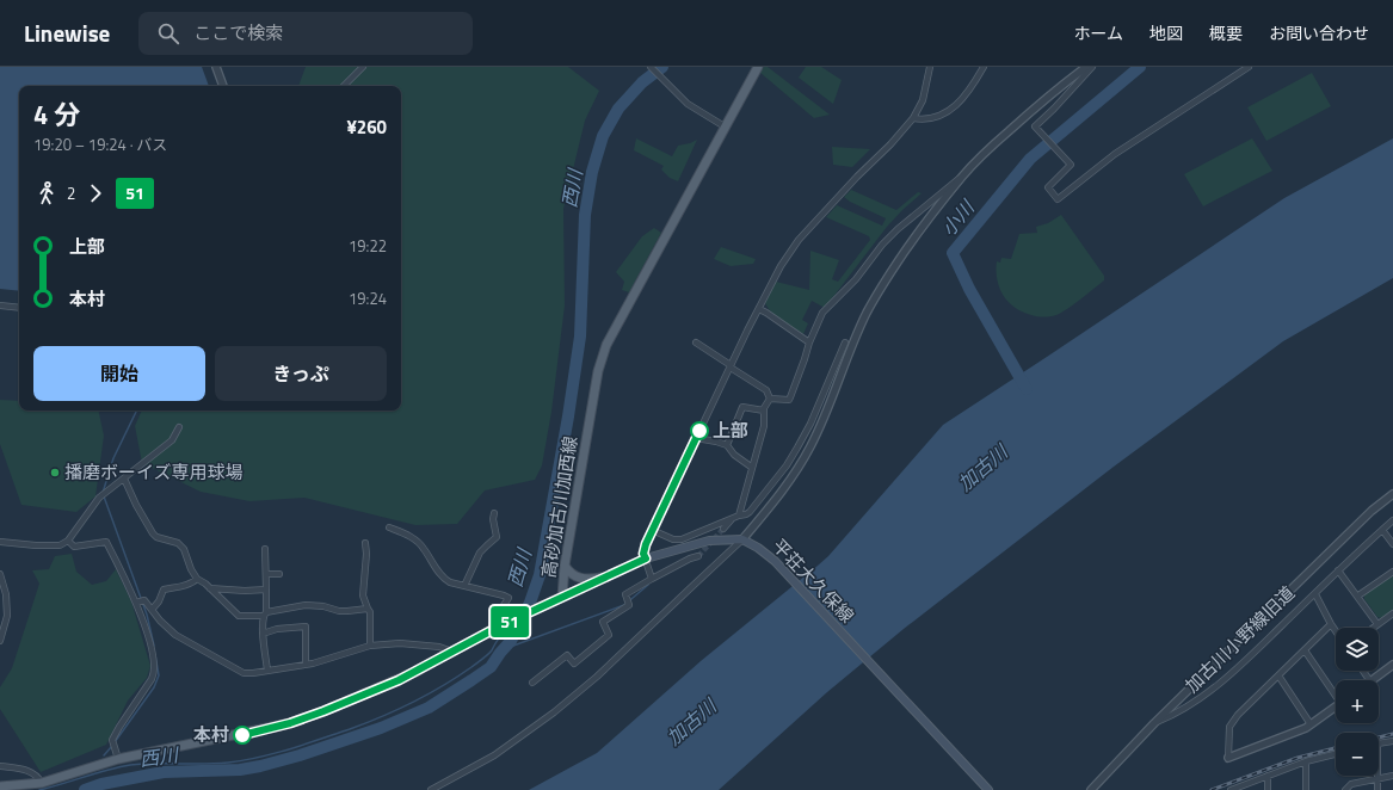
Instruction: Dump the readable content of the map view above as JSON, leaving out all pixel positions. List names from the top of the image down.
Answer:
{
  "streets": {
    "main road": ["高砂加古川加西線", "平荘大久保線"],
    "street": ["加古川小野線旧道"]
  },
  "water": ["西川", "小川", "加古川"],
  "places": ["上部", "播磨ボーイズ専用球場", "本村"],
  "lines": ["bus line 51"],
  "page": {
    "header": "Linewise",
    "search": "ここで検索",
    "nav": [
      "ホーム",
      "地図",
      "概要",
      "お問い合わせ"
    ],
    "on_map": "51",
    "heading": ["4 分", "19:20 – 19:24 · バス", "¥260"],
    "legs": ["2", "51"],
    "list": [
      {
        "name": "上部",
        "value": "19:22"
      },
      {
        "name": "本村",
        "value": "19:24"
      }
    ],
    "buttons": ["開始", "きっぷ"],
    "map_buttons": ["+", "−"]
  }
}
